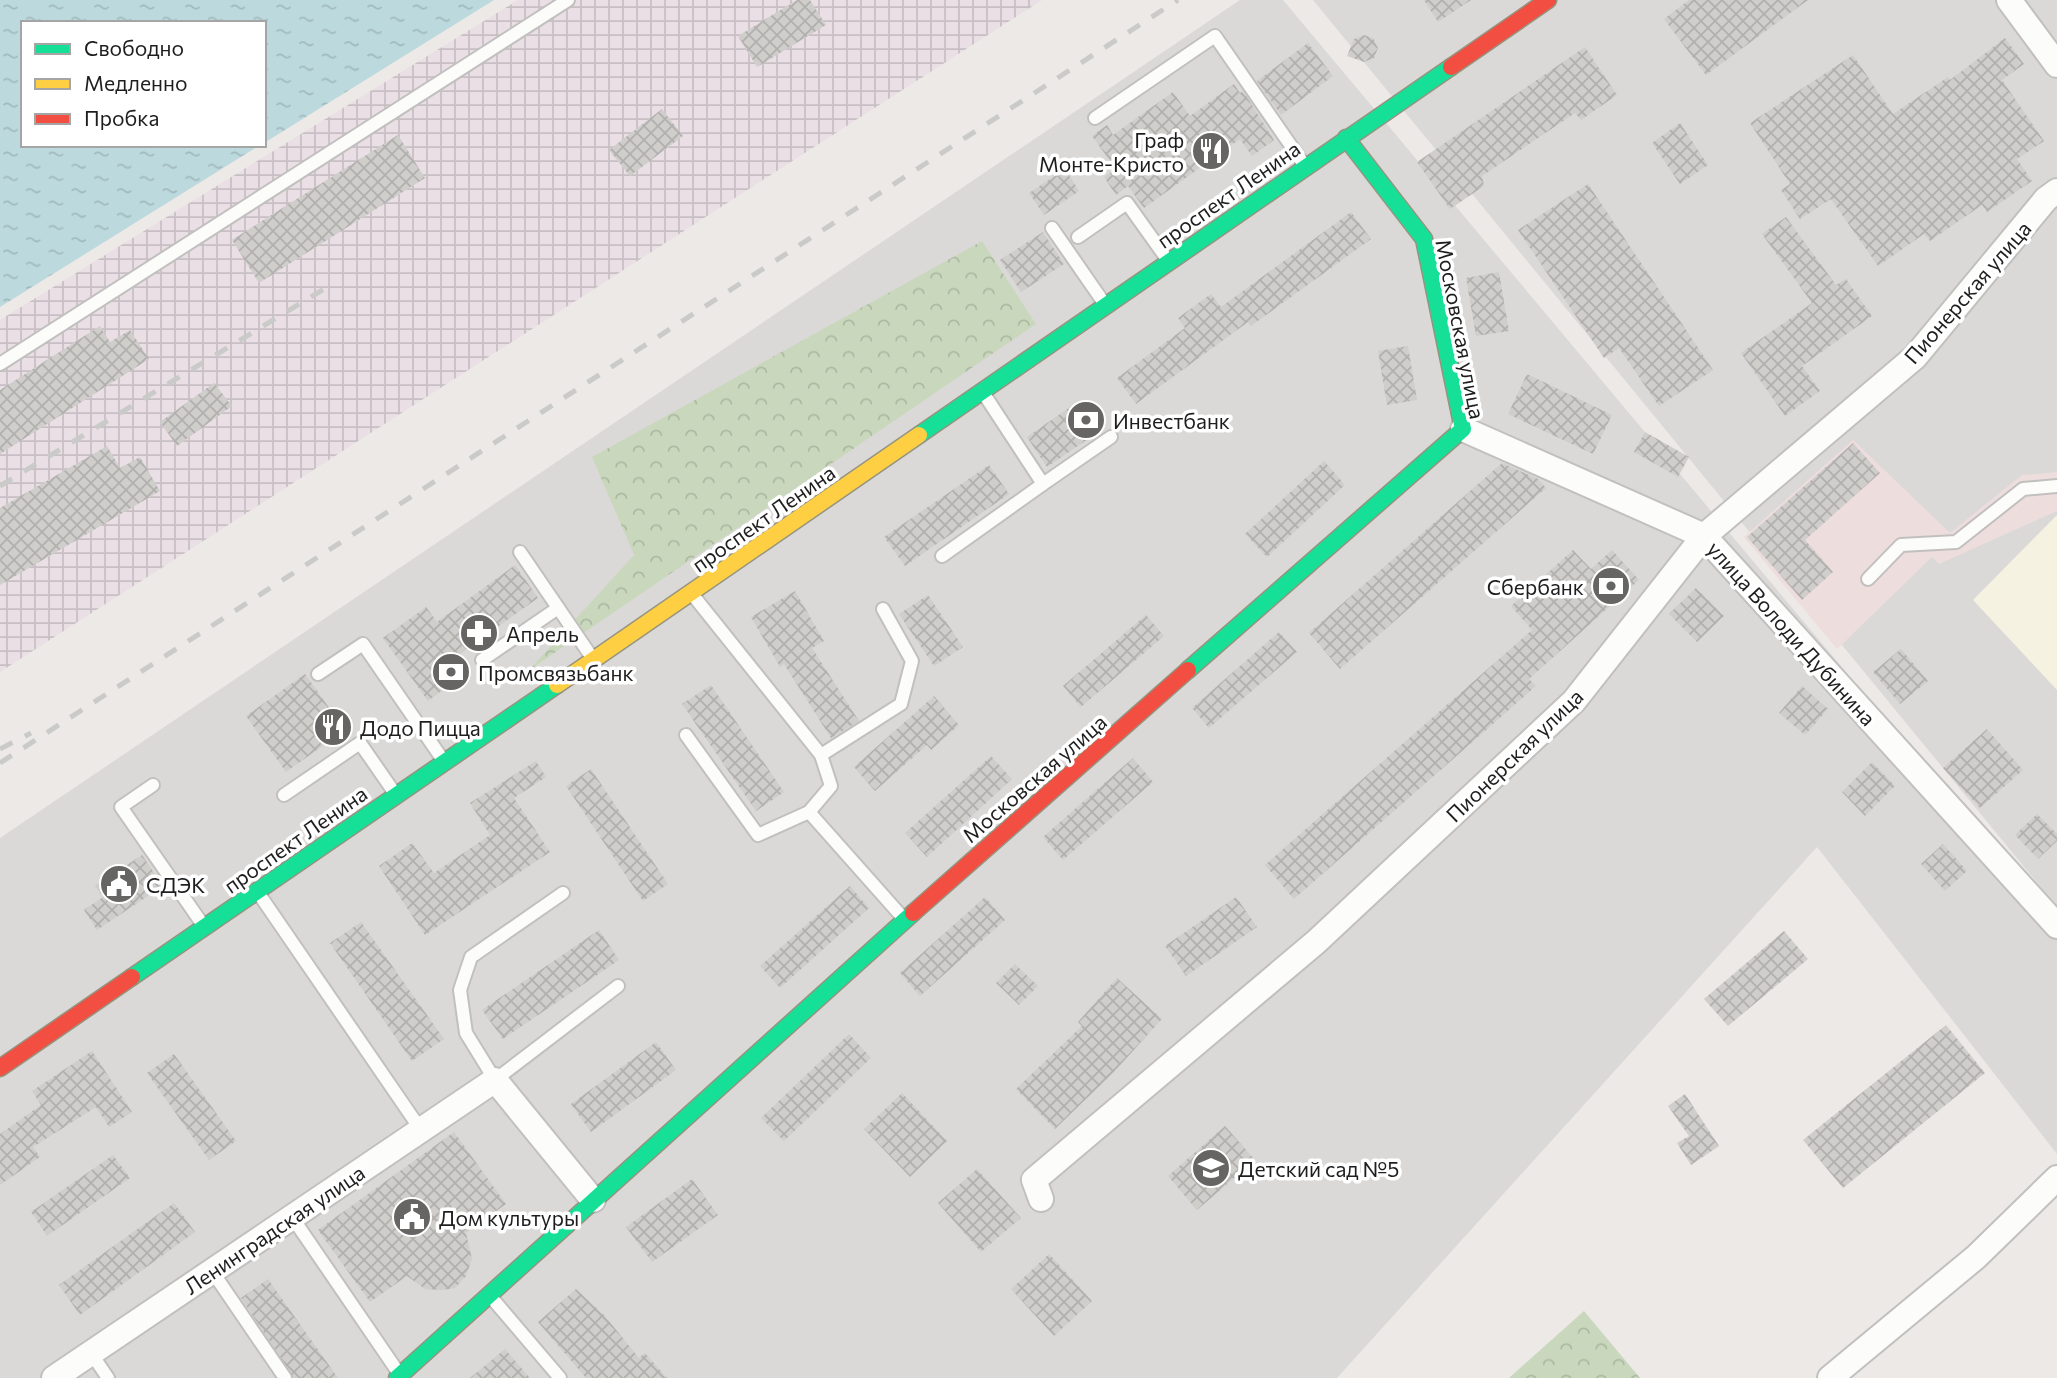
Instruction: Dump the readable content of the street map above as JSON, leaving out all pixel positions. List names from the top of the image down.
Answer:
{
  "streets": {
    "main road": ["проспект Ленина", "Московская улица"],
    "street": ["Пионерская улица", "улица Володи Дубинина", "Ленинградская улица"]
  },
  "crossings": [
    ["проспект Ленина", "Московская улица"],
    ["Пионерская улица", "улица Володи Дубинина"],
    ["Московская улица", "улица Володи Дубинина"]
  ],
  "places": {
    "restaurant": ["Граф Монте-Кристо", "Додо Пицца"],
    "bank": ["Инвестбанк", "Сбербанк", "Промсвязьбанк"],
    "pharmacy": ["Апрель"],
    "public building": ["СДЭК", "Дом культуры"],
    "school or university": ["Детский сад №5"]
  },
  "legend": ["Свободно", "Медленно", "Пробка"]
}
